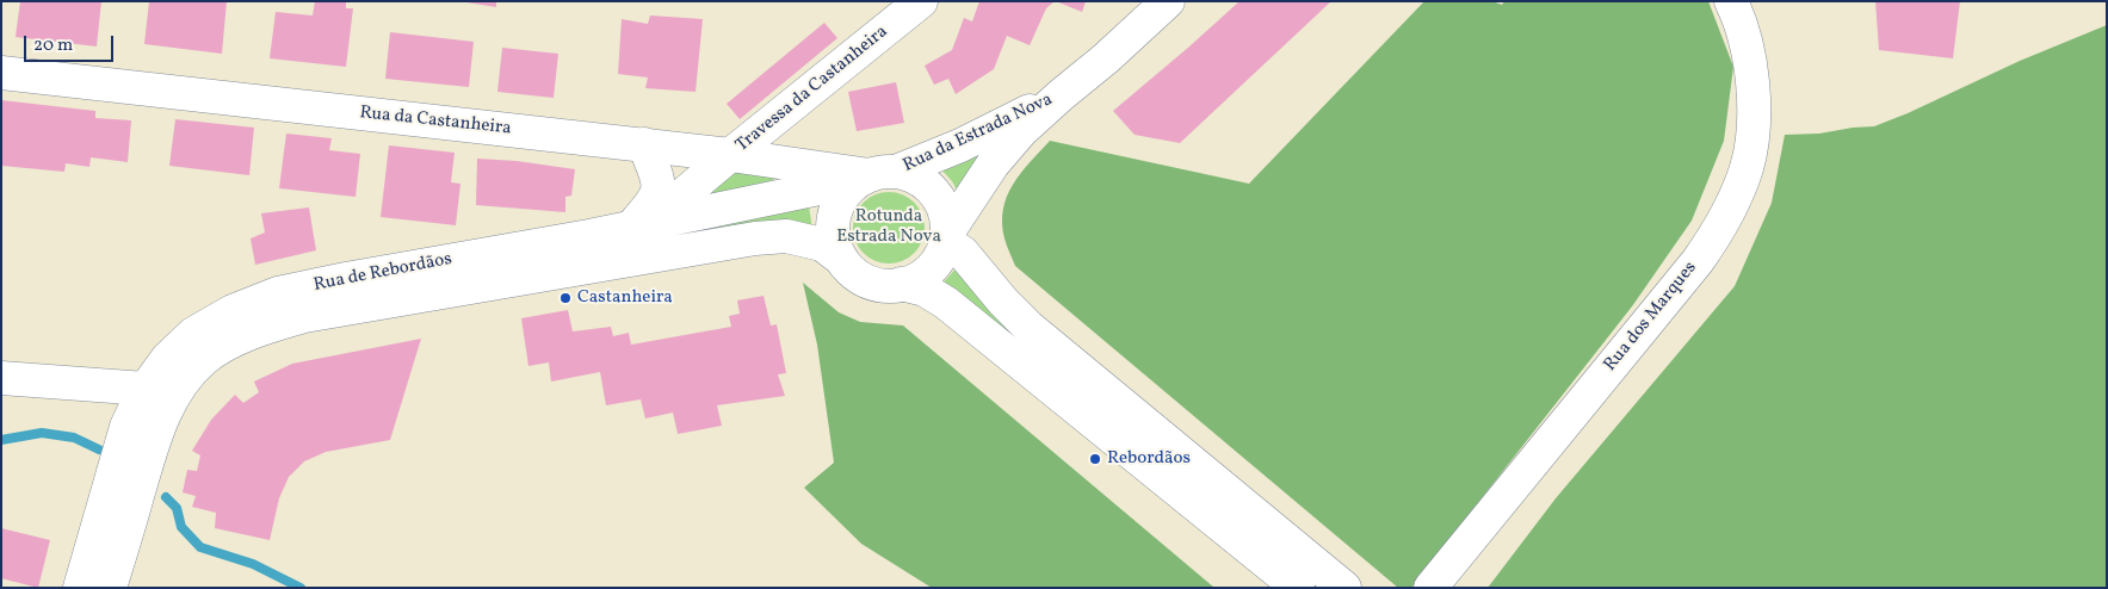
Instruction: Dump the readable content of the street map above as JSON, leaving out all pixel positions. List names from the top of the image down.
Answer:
{
  "streets": {
    "main road": [
      "Travessa da Castanheira",
      "Rua da Castanheira",
      "Rua da Estrada Nova",
      "Rua de Rebordãos",
      "Rua dos Marques"
    ]
  },
  "crossings": [
    ["Travessa da Castanheira", "Rua da Castanheira"],
    ["Travessa da Castanheira", "Rua de Rebordãos"],
    ["Rua da Castanheira", "Rua da Estrada Nova"],
    ["Rua da Castanheira", "Rua de Rebordãos"],
    ["Rua da Estrada Nova", "Rua de Rebordãos"]
  ],
  "parks": ["Rotunda Estrada Nova"],
  "places": ["Castanheira", "Rebordãos"],
  "scale_bar": "20 m"
}
